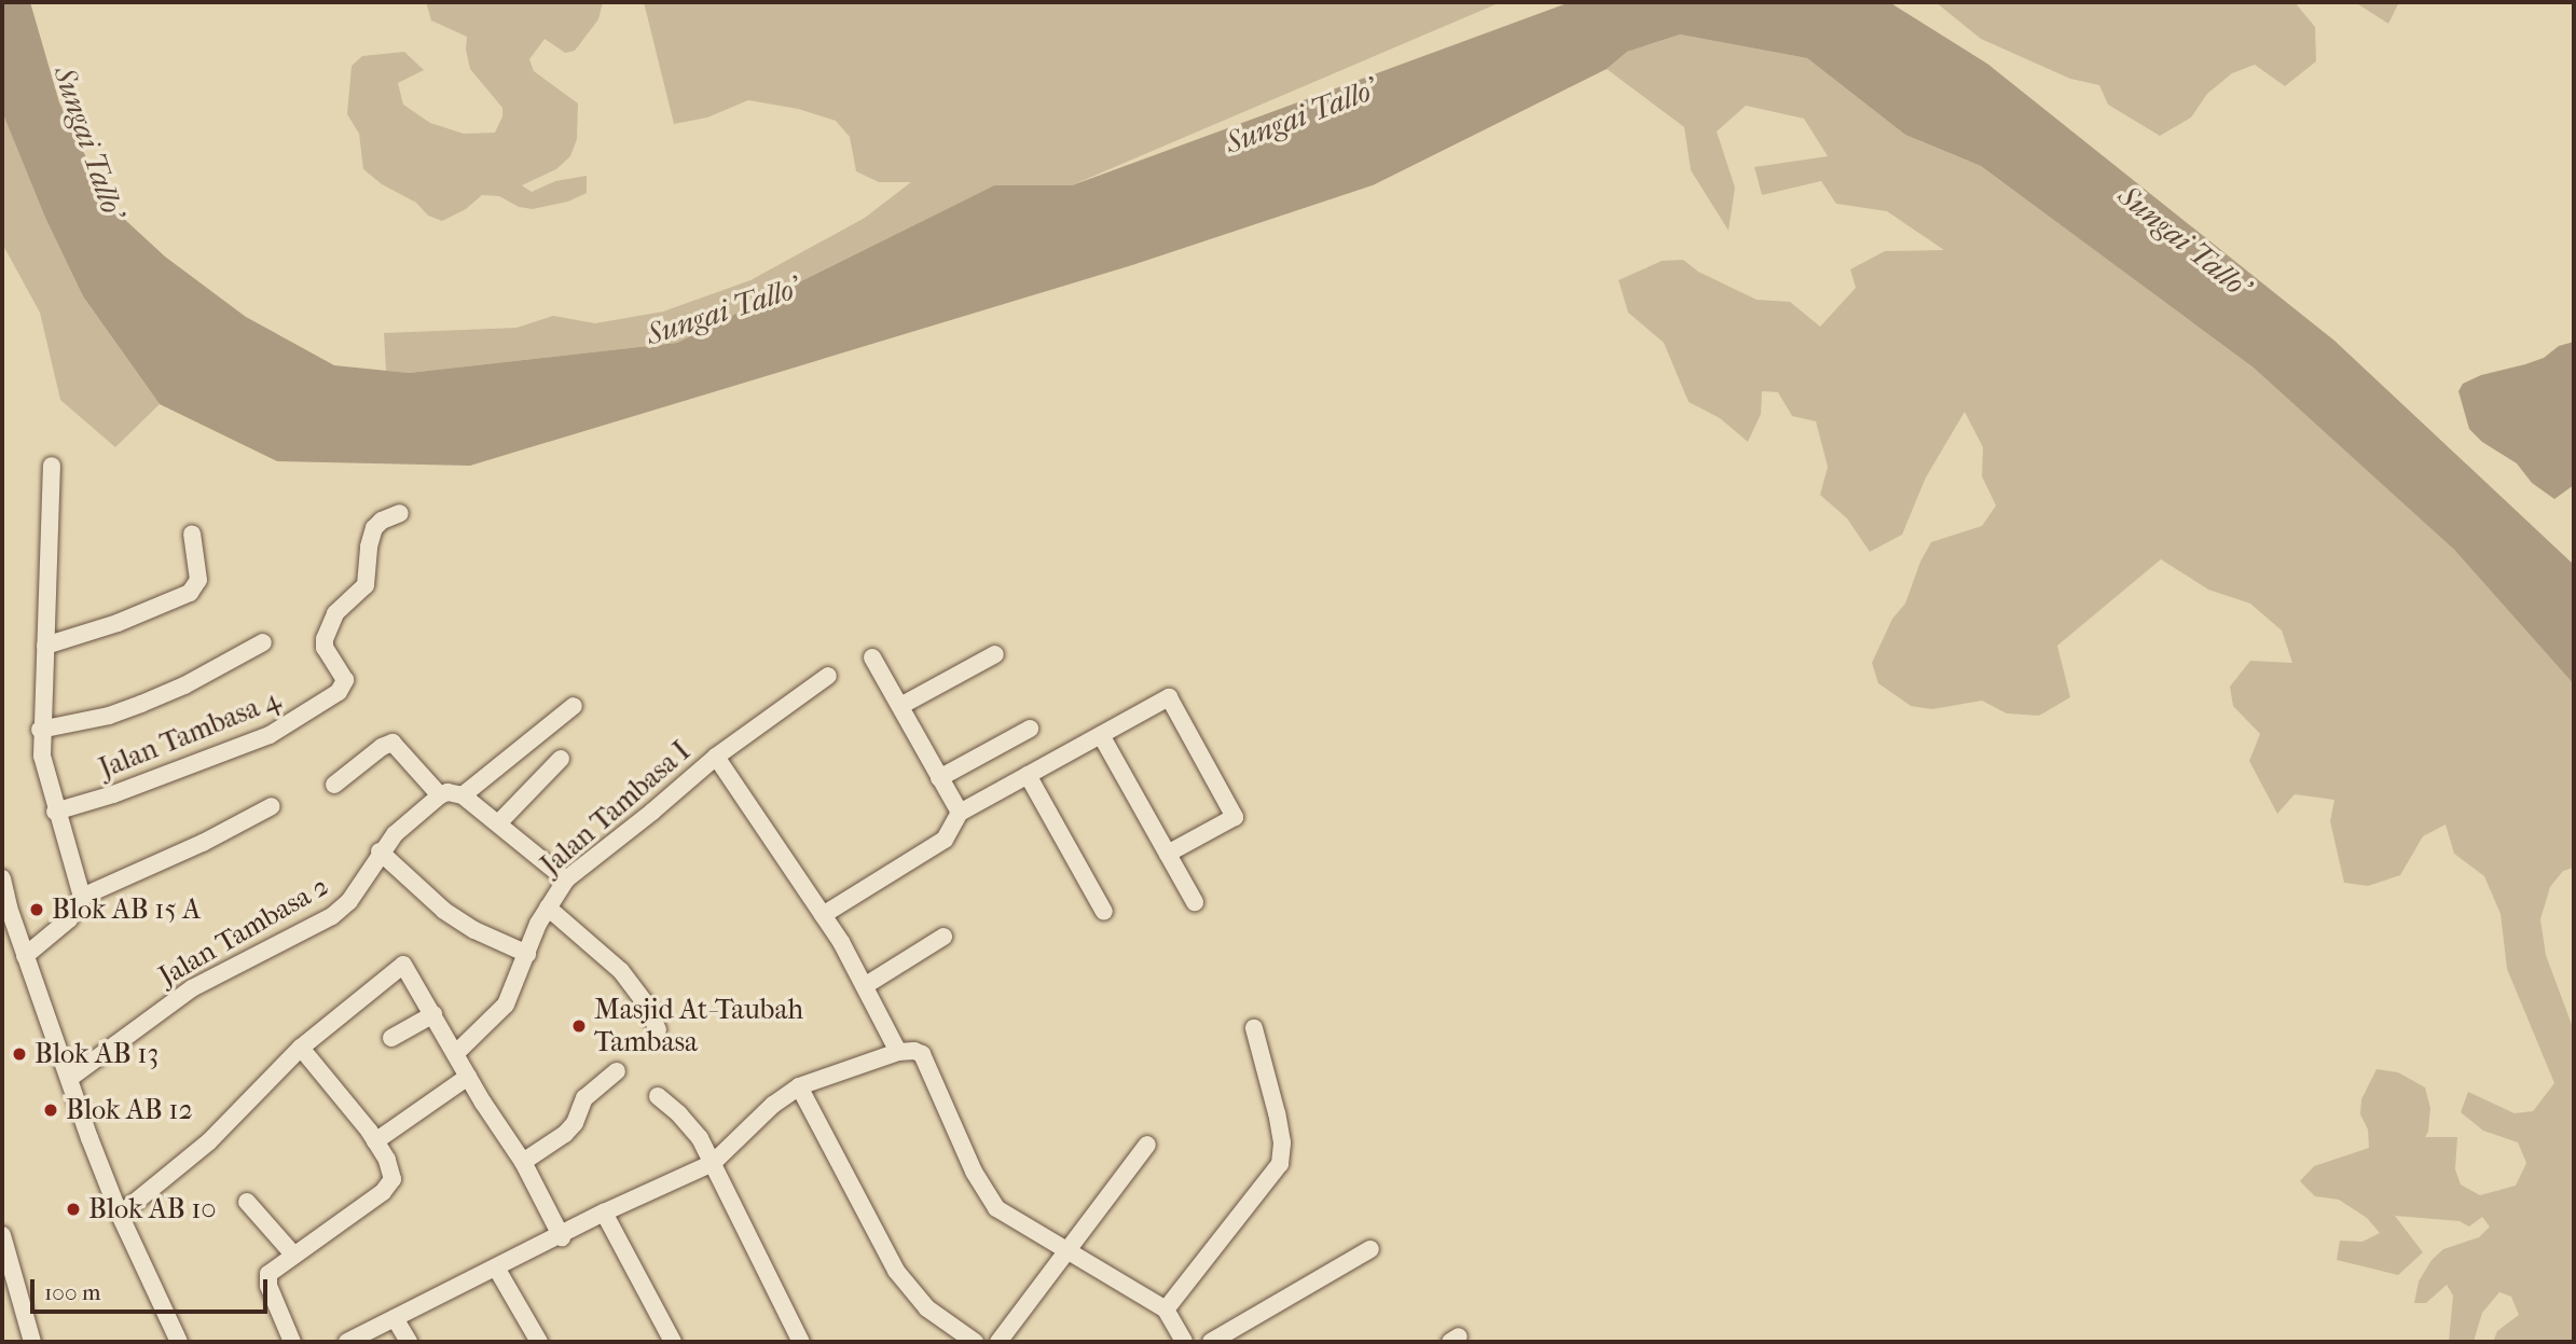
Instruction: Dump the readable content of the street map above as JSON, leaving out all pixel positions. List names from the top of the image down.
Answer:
{
  "streets": {
    "street": ["Jalan Tambasa 4", "Jalan Tambasa I", "Jalan Tambasa 2"]
  },
  "water": ["Sungai Tallo'"],
  "places": [
    "Blok AB 15 A",
    "Masjid At-Taubah Tambasa",
    "Blok AB 13",
    "Blok AB 12",
    "Blok AB 10"
  ],
  "scale_bar": "100 m"
}
